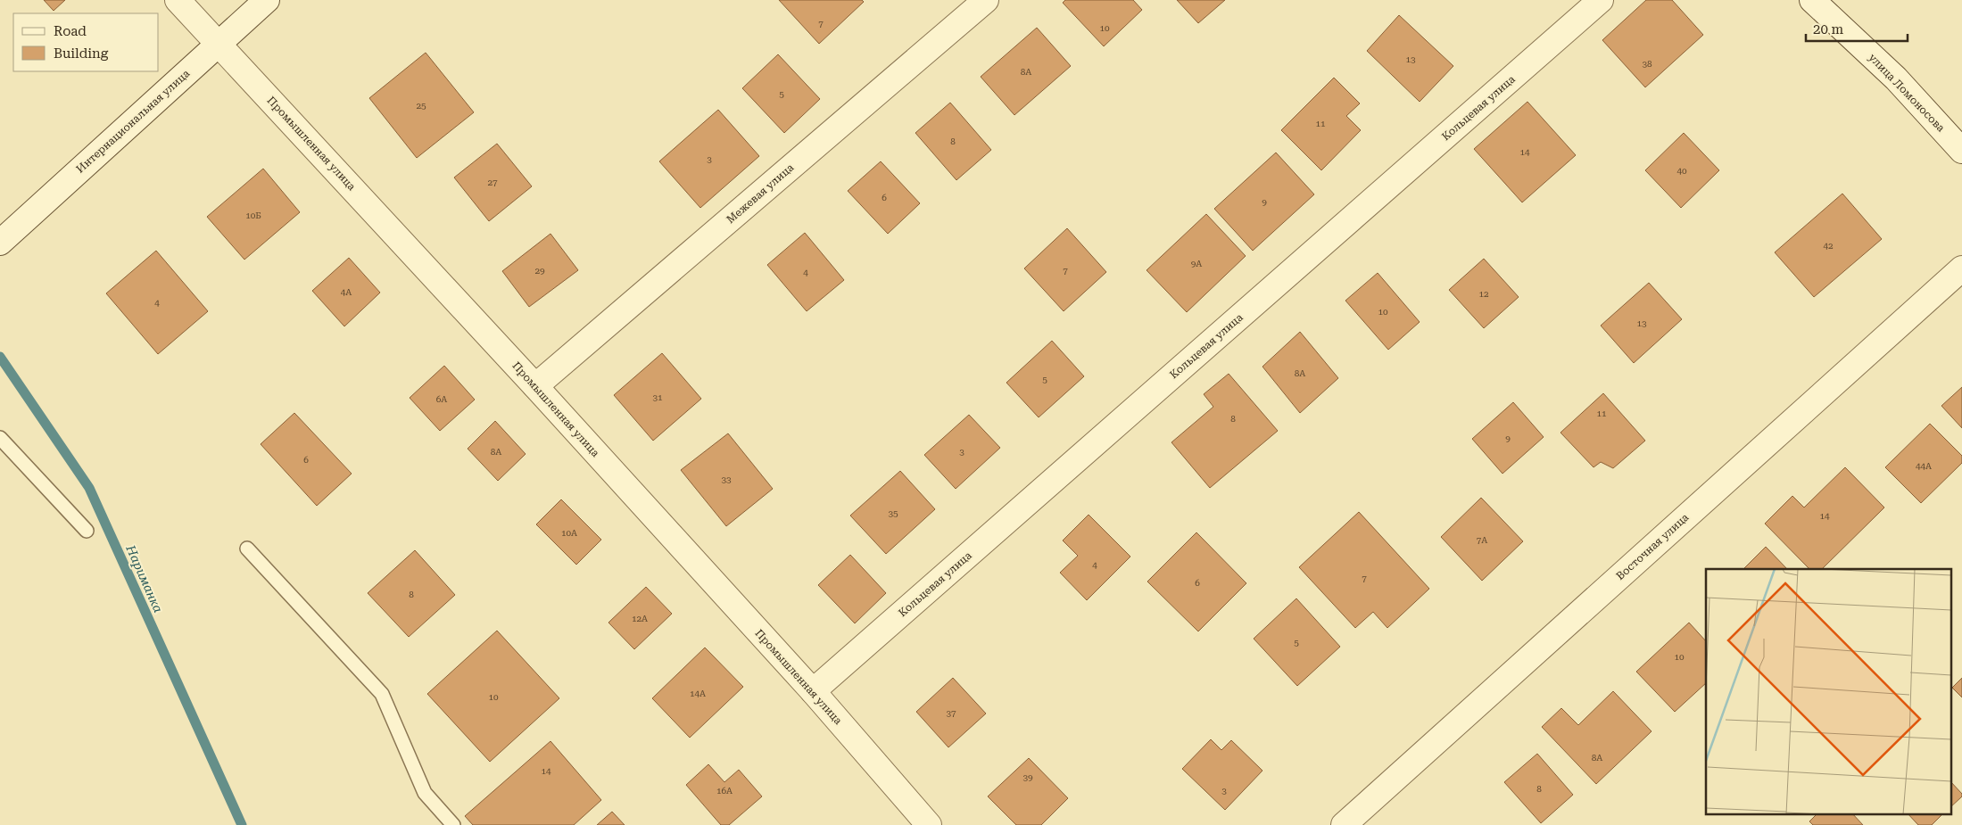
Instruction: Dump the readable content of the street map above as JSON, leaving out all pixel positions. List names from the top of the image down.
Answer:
{
  "streets": {
    "street": [
      "улица Ломоносова",
      "Кольцевая улица",
      "Интернациональная улица",
      "Промышленная улица",
      "Межевая улица",
      "Восточная улица"
    ]
  },
  "crossings": [
    ["Кольцевая улица", "Промышленная улица"],
    ["Интернациональная улица", "Промышленная улица"],
    ["Промышленная улица", "Межевая улица"]
  ],
  "water": ["Нариманка"],
  "house_numbers": [
    "7",
    "10",
    "13",
    "38",
    "8А",
    "5",
    "25",
    "11",
    "8",
    "14",
    "3",
    "40",
    "27",
    "6",
    "9",
    "10Б",
    "42",
    "9А",
    "29",
    "7",
    "4",
    "4А",
    "12",
    "4",
    "10",
    "13",
    "8А",
    "5",
    "31",
    "6А",
    "11",
    "8",
    "9",
    "8А",
    "3",
    "6",
    "44А",
    "33",
    "35",
    "14",
    "10А",
    "7А",
    "4",
    "7",
    "6",
    "8",
    "12А",
    "5",
    "10",
    "14А",
    "10",
    "37",
    "8А",
    "14",
    "39",
    "8",
    "16А",
    "3"
  ],
  "legend": ["Road", "Building"],
  "scale_bar": "20 m"
}
